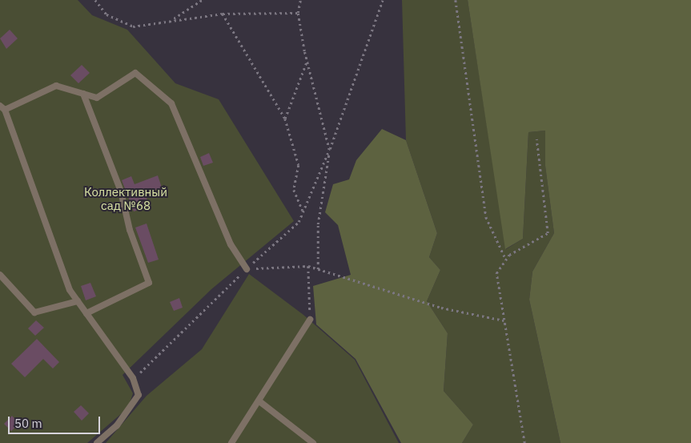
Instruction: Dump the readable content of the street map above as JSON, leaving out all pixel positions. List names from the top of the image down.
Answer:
{
  "parks": ["Коллективный сад №68"],
  "scale_bar": "50 m"
}
